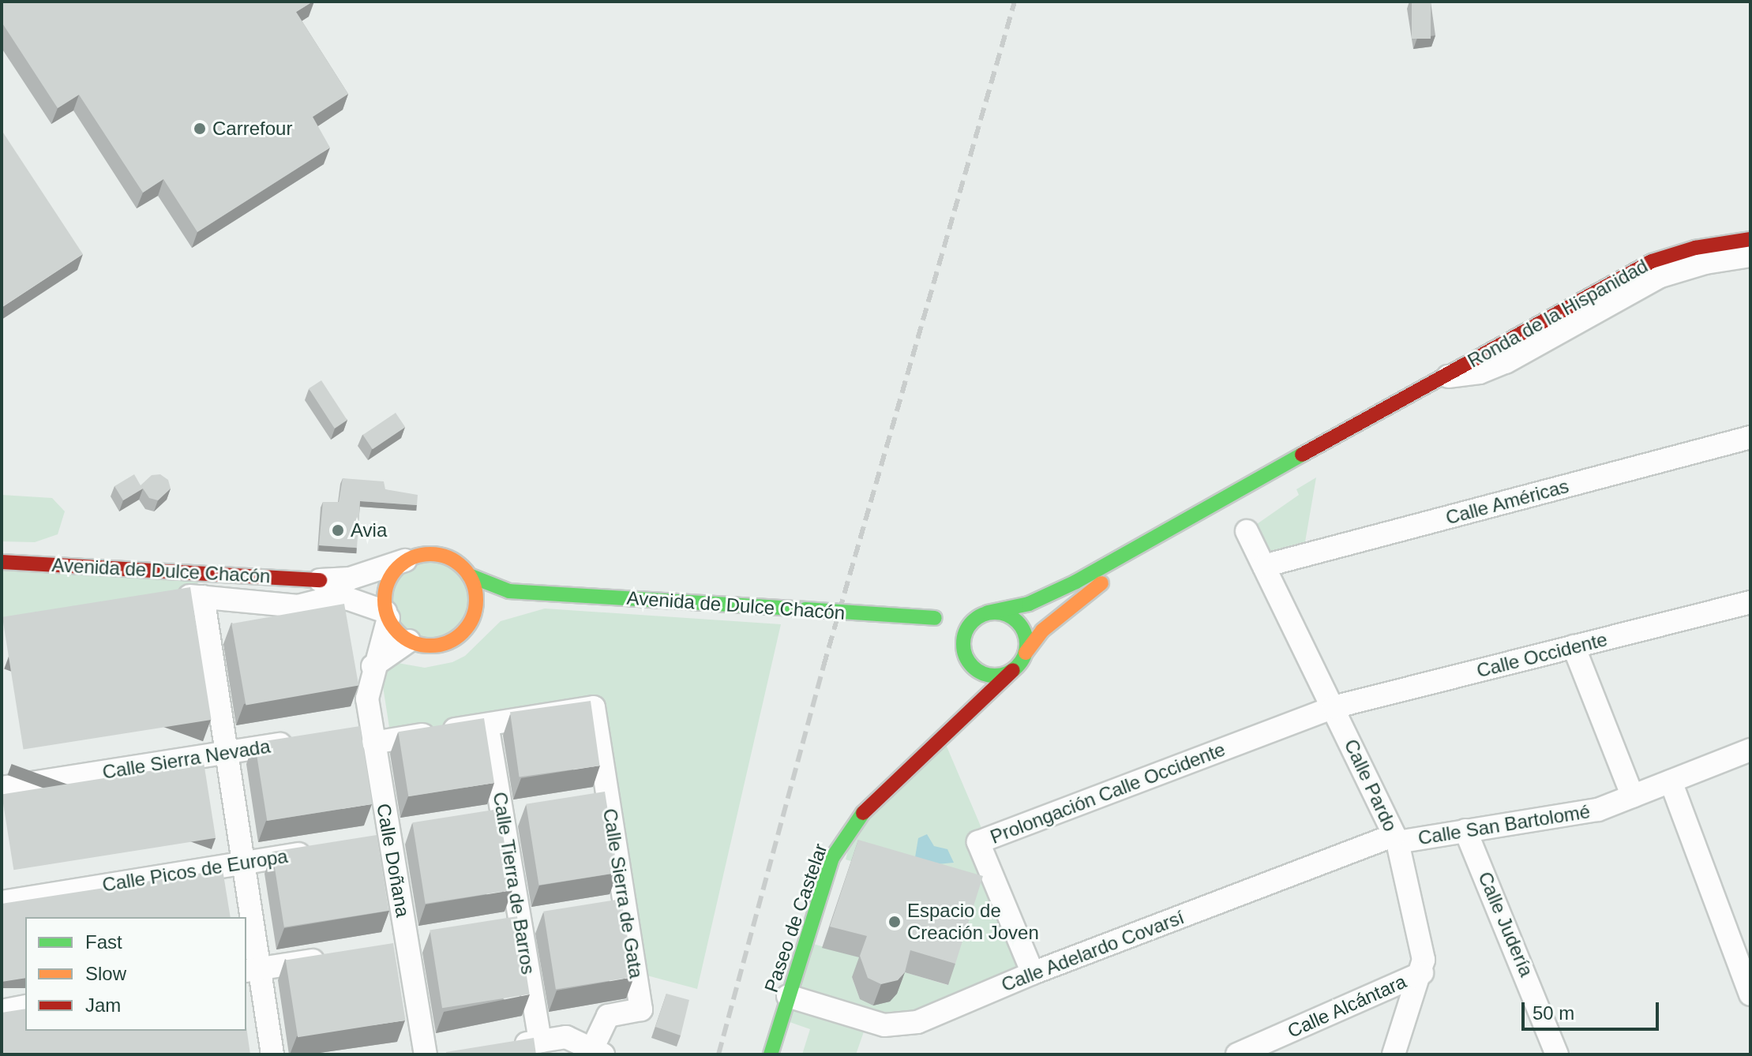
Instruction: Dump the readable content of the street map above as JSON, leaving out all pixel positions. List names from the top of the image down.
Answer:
{
  "streets": {
    "street": [
      "Ronda de la Hispanidad",
      "Calle Américas",
      "Avenida de Dulce Chacón",
      "Calle Occidente",
      "Calle Sierra Nevada",
      "Calle Pardo",
      "Prolongación Calle Occidente",
      "Calle San Bartolomé",
      "Calle Doñana",
      "Calle Picos de Europa",
      "Calle Tierra de Barros",
      "Calle Sierra de Gata",
      "Paseo de Castelar",
      "Calle Judería",
      "Calle Adelardo Covarsí",
      "Calle Alcántara"
    ]
  },
  "crossings": [
    ["Ronda de la Hispanidad", "Avenida de Dulce Chacón"],
    ["Ronda de la Hispanidad", "Paseo de Castelar"],
    ["Calle Américas", "Calle Pardo"],
    ["Avenida de Dulce Chacón", "Calle Doñana"],
    ["Avenida de Dulce Chacón", "Paseo de Castelar"],
    ["Calle Occidente", "Calle Pardo"],
    ["Calle Occidente", "Prolongación Calle Occidente"],
    ["Calle Pardo", "Prolongación Calle Occidente"],
    ["Calle Pardo", "Calle San Bartolomé"],
    ["Calle Pardo", "Calle Adelardo Covarsí"],
    ["Calle Pardo", "Calle Alcántara"],
    ["Prolongación Calle Occidente", "Calle Adelardo Covarsí"],
    ["Calle San Bartolomé", "Calle Judería"],
    ["Calle San Bartolomé", "Calle Adelardo Covarsí"],
    ["Calle Tierra de Barros", "Calle Sierra de Gata"],
    ["Paseo de Castelar", "Calle Adelardo Covarsí"]
  ],
  "places": ["Carrefour", "Avia", "Espacio de Creación Joven"],
  "legend": ["Fast", "Slow", "Jam"],
  "scale_bar": "50 m"
}
